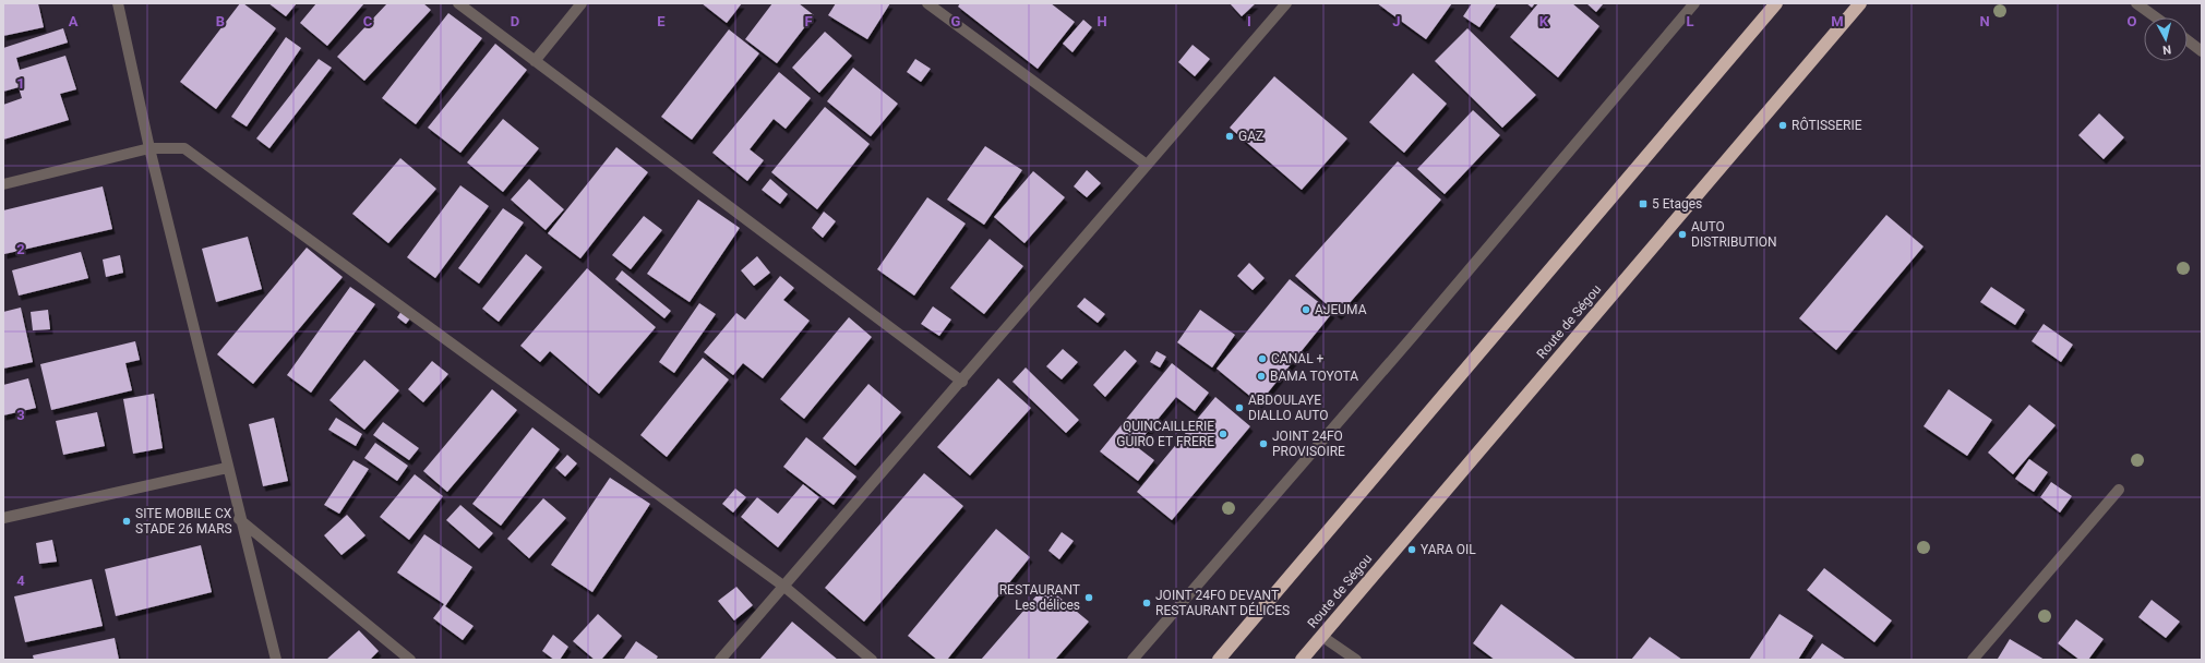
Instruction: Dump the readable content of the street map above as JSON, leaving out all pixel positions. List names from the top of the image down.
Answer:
{
  "streets": {
    "highway": ["Route de Ségou"]
  },
  "places": {
    "other": [
      "RÔTISSERIE",
      "GAZ",
      "AUTO DISTRIBUTION",
      "AJEUMA",
      "CANAL +",
      "BAMA TOYOTA",
      "ABDOULAYE DIALLO AUTO",
      "QUINCAILLERIE GUIRO ET FRERE",
      "JOINT 24FO PROVISOIRE",
      "SITE MOBILE CX STADE 26 MARS",
      "YARA OIL",
      "RESTAURANT Les délices",
      "JOINT 24FO DEVANT RESTAURANT DÉLICES"
    ],
    "transit": ["5 Etages"]
  },
  "north": "bottom",
  "grid": {
    "columns": [
      "A",
      "B",
      "C",
      "D",
      "E",
      "F",
      "G",
      "H",
      "I",
      "J",
      "K",
      "L",
      "M",
      "N",
      "O"
    ],
    "rows": [
      "1",
      "2",
      "3",
      "4"
    ]
  }
}
